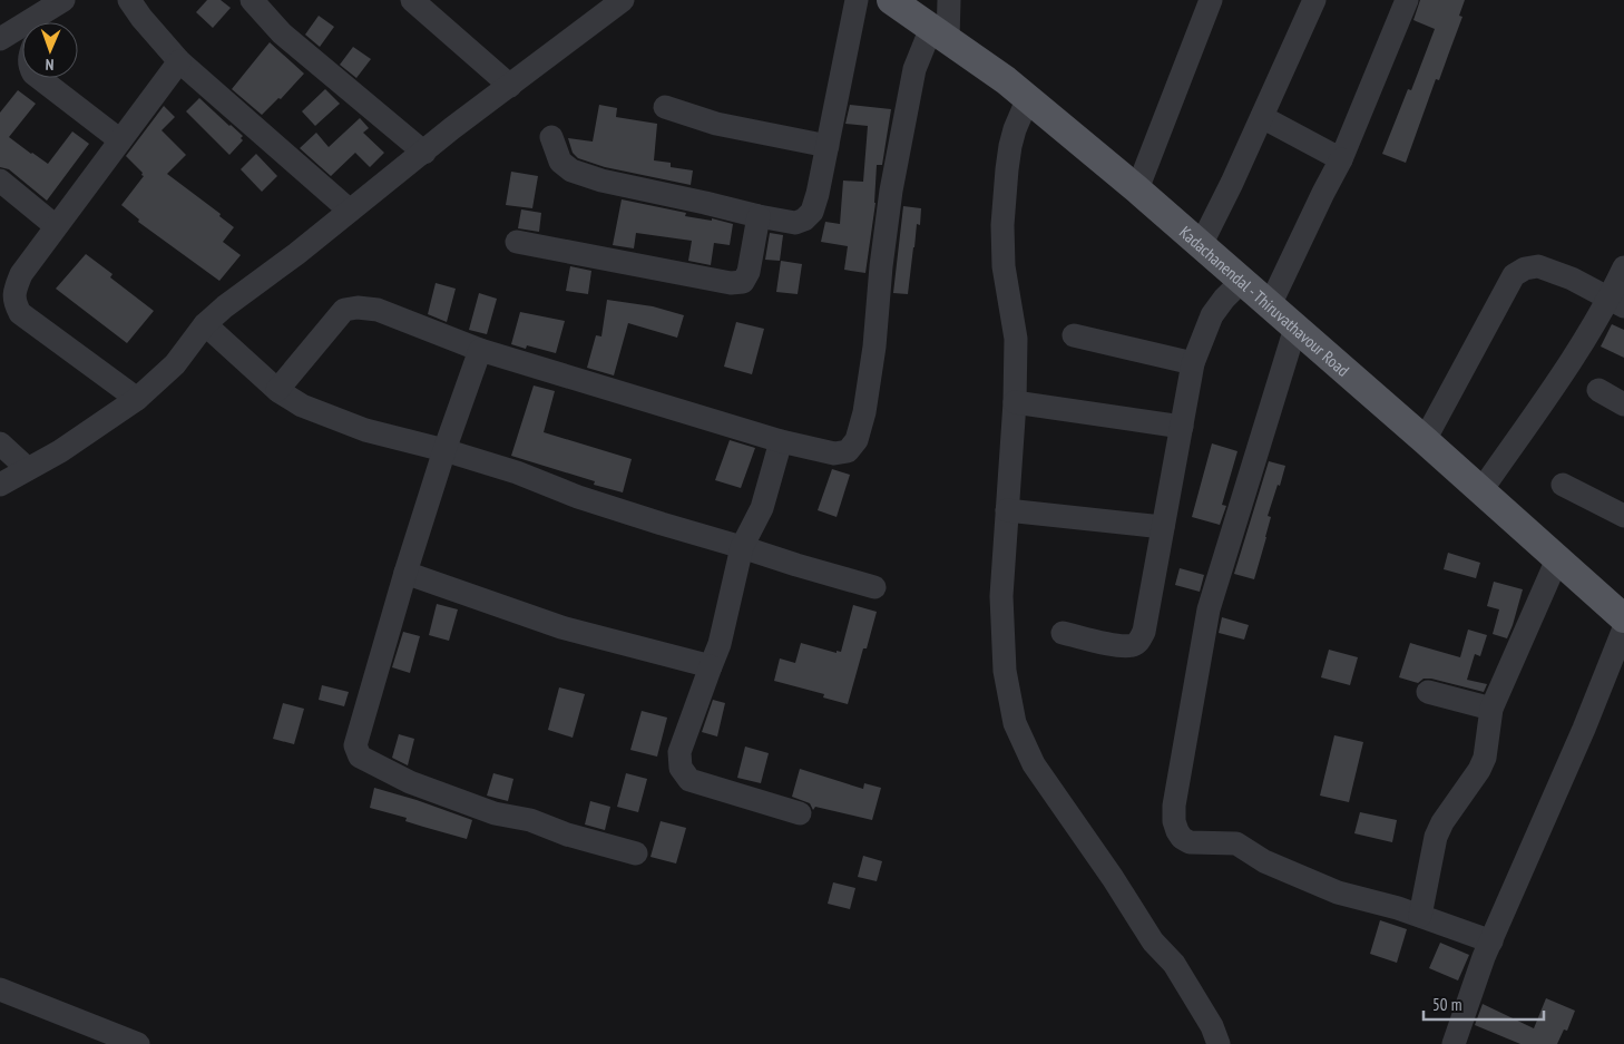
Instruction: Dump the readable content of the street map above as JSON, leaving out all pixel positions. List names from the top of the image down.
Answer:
{
  "streets": {
    "main road": ["Kadachanendal - Thiruvathavour Road"]
  },
  "scale_bar": "50 m",
  "north": "bottom"
}
